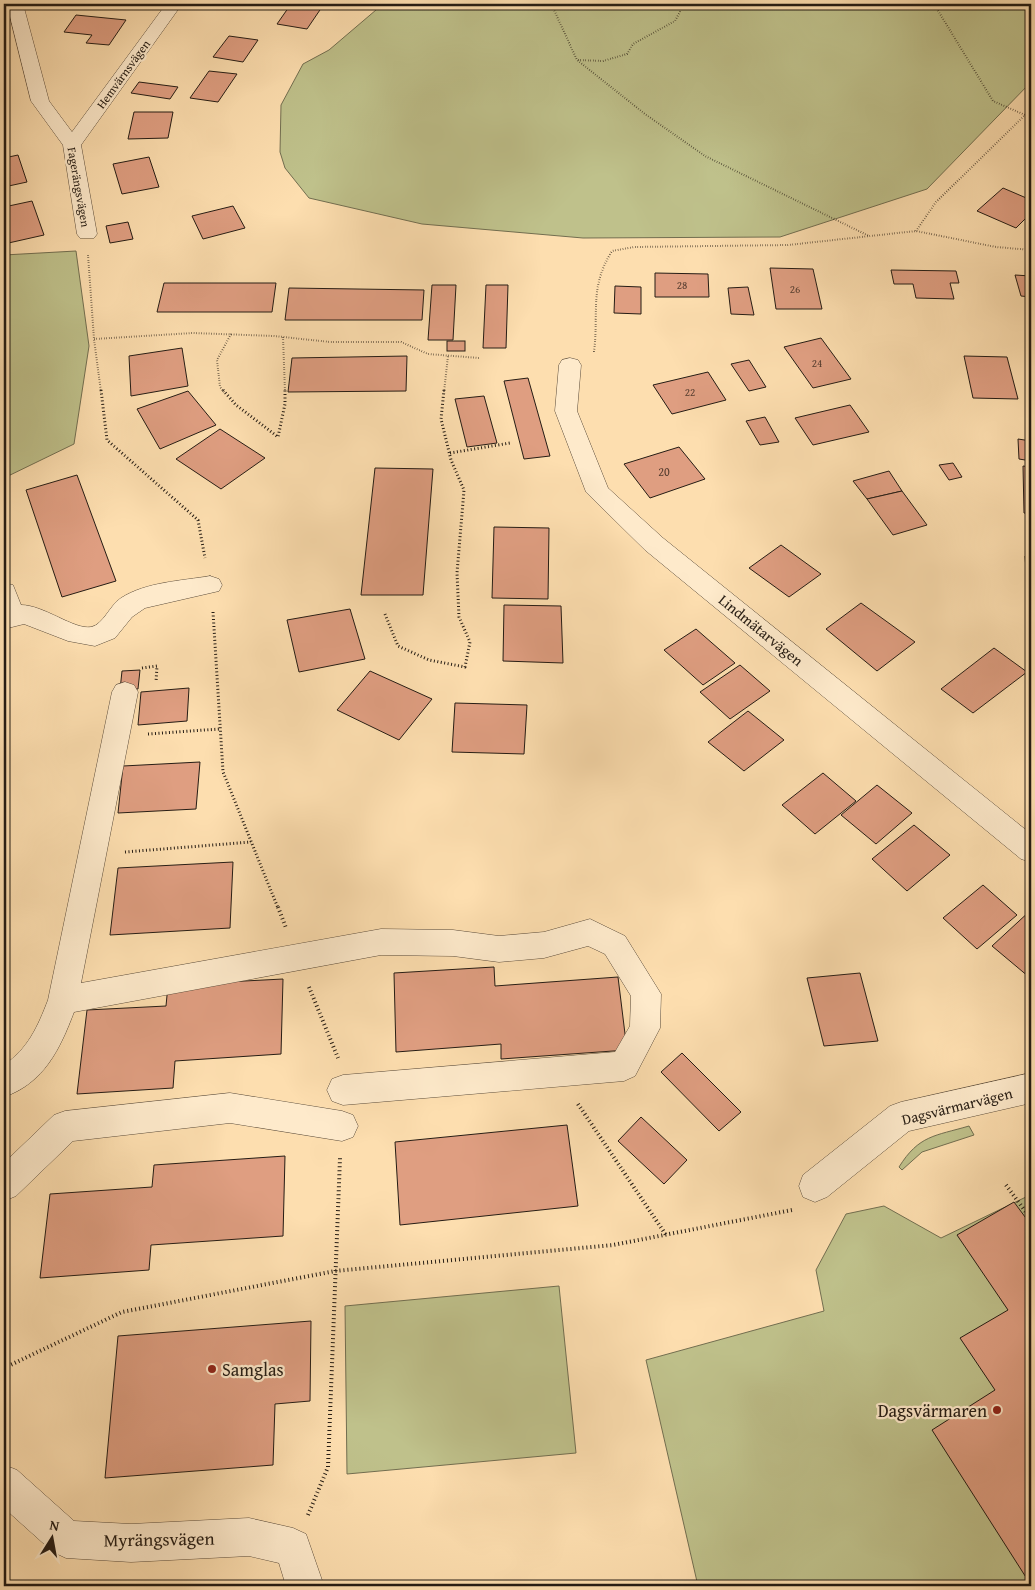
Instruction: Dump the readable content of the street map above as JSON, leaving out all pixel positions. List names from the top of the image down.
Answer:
{
  "streets": {
    "street": [
      "Hemvärnsvägen",
      "Fagerängsvägen",
      "Lindmätarvägen",
      "Dagsvärmarvägen",
      "Myrängsvägen"
    ]
  },
  "crossings": [
    ["Hemvärnsvägen", "Fagerängsvägen"]
  ],
  "places": ["Samglas", "Dagsvärmaren"],
  "house_numbers": [
    "28",
    "26",
    "24",
    "22",
    "20"
  ],
  "north": "top"
}
